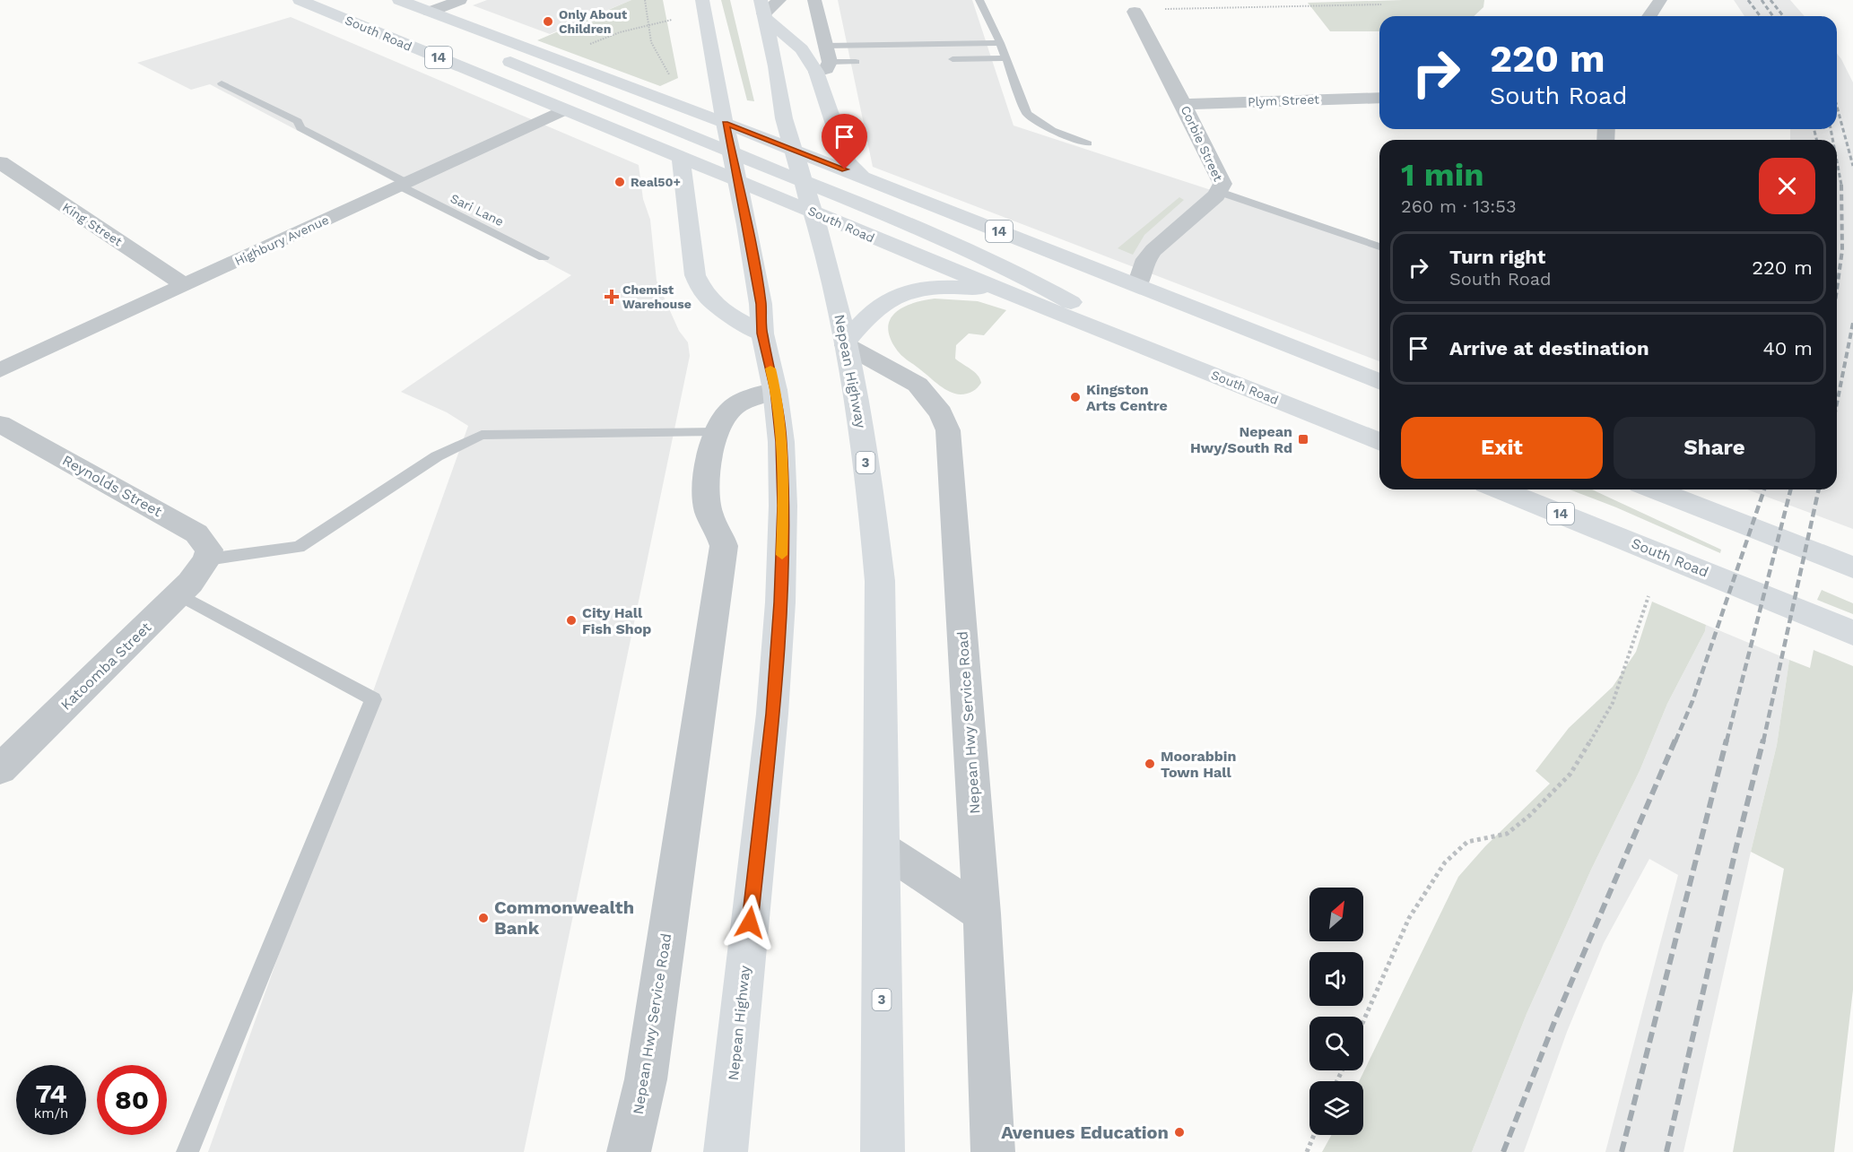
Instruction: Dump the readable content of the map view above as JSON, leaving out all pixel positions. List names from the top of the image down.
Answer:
{
  "streets": {
    "main road": [
      "South Road",
      "14",
      "Nepean Highway",
      "3"
    ],
    "street": [
      "Plym Street",
      "Corbie Street",
      "King Street",
      "Highbury Avenue",
      "Reynolds Street",
      "Katoomba Street",
      "Nepean Hwy Service Road"
    ],
    "lane": ["Sari Lane"]
  },
  "crossings": [
    ["South Road", "Highbury Avenue"],
    ["South Road", "Nepean Highway"],
    ["14", "Corbie Street"],
    ["14", "Nepean Highway"],
    ["Plym Street", "Corbie Street"],
    ["Sari Lane", "Highbury Avenue"],
    ["King Street", "Highbury Avenue"],
    ["Nepean Highway", "Nepean Hwy Service Road"],
    ["Reynolds Street", "Katoomba Street"]
  ],
  "places": {
    "other": [
      "Only About Children",
      "Real50+",
      "Kingston Arts Centre",
      "City Hall Fish Shop",
      "Moorabbin Town Hall",
      "Commonwealth Bank",
      "Avenues Education"
    ],
    "health": ["Chemist Warehouse"],
    "transit": ["Nepean Hwy/South Rd"]
  },
  "north": "top right",
  "page": {
    "turn": ["220 m", "South Road"],
    "heading": ["1 min", "260 m · 13:53"],
    "list": [
      {
        "name": "Turn right",
        "note": "South Road",
        "value": "220 m"
      },
      {
        "name": "Arrive at destination",
        "value": "40 m"
      }
    ],
    "buttons": ["Exit", "Share"],
    "speed": "74 km/h",
    "limit": "80"
  }
}
